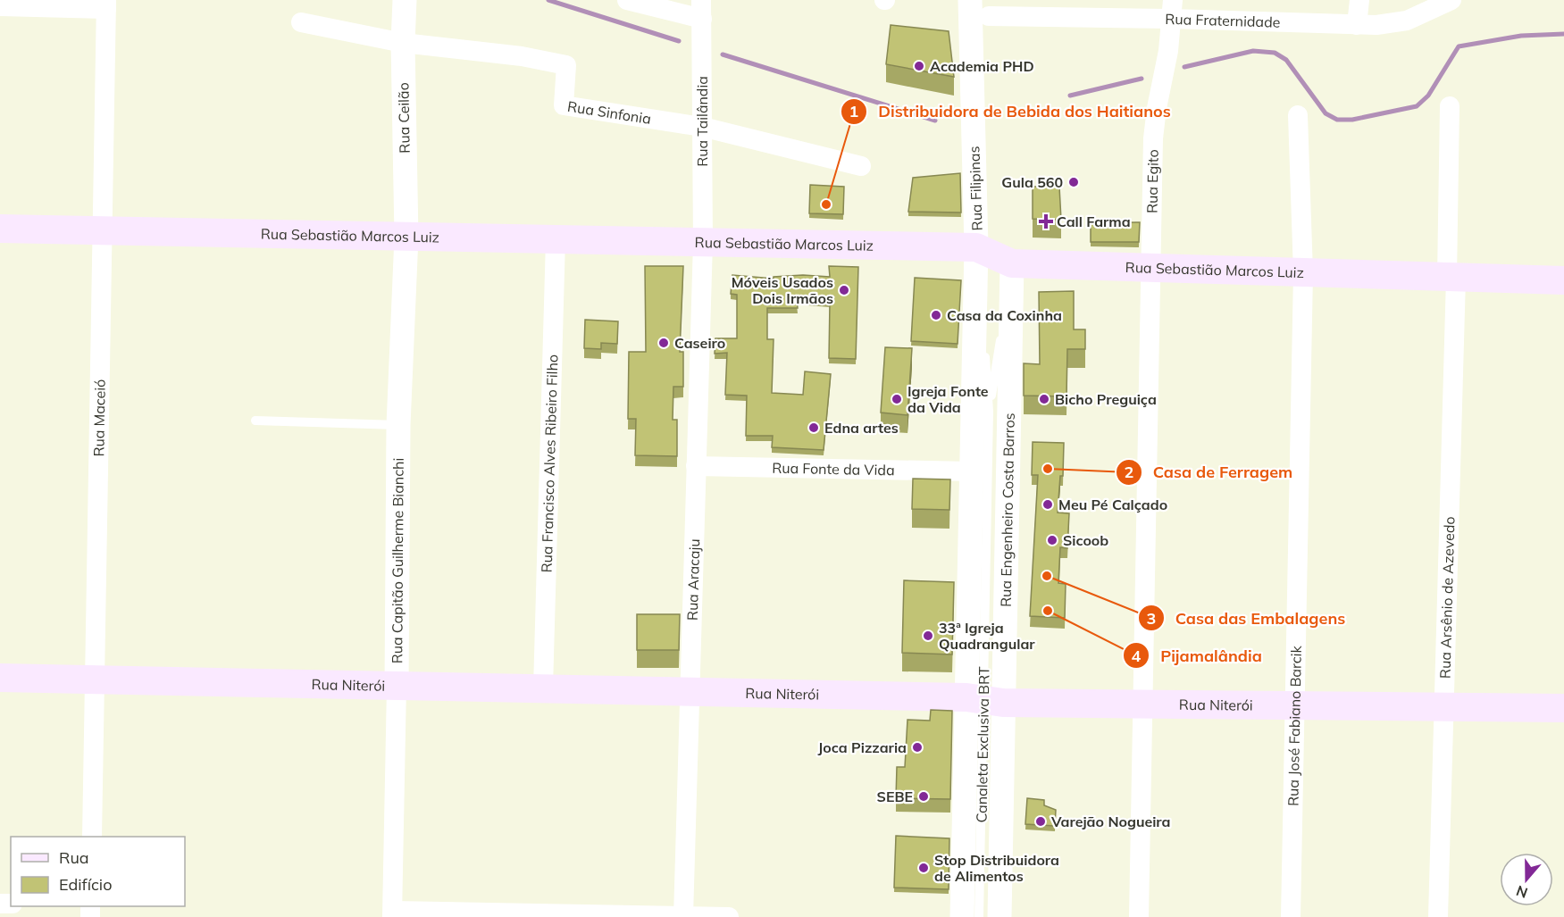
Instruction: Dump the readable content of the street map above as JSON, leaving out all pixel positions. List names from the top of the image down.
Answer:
{
  "streets": {
    "main road": ["Rua Sebastião Marcos Luiz", "Rua Niterói"],
    "street": [
      "Rua Fraternidade",
      "Rua Sinfonia",
      "Rua Ceilão",
      "Rua Tailândia",
      "Rua Egito",
      "Rua Filipinas",
      "Rua Maceió",
      "Rua Francisco Alves Ribeiro Filho",
      "Rua Fonte da Vida",
      "Rua Engenheiro Costa Barros",
      "Rua Capitão Guilherme Bianchi",
      "Rua Aracaju",
      "Rua Arsênio de Azevedo",
      "Rua José Fabiano Barcik"
    ],
    "lane": ["Canaleta Exclusiva BRT"]
  },
  "crossings": [
    ["Rua Fraternidade", "Rua Egito"],
    ["Rua Sinfonia", "Rua Ceilão"],
    ["Rua Sinfonia", "Rua Tailândia"],
    ["Rua Ceilão", "Rua Sebastião Marcos Luiz"],
    ["Rua Ceilão", "Rua Capitão Guilherme Bianchi"],
    ["Rua Tailândia", "Rua Sebastião Marcos Luiz"],
    ["Rua Tailândia", "Rua Aracaju"],
    ["Rua Egito", "Rua Sebastião Marcos Luiz"],
    ["Rua Egito", "Rua Niterói"],
    ["Rua Filipinas", "Rua Sebastião Marcos Luiz"],
    ["Rua Filipinas", "Rua Engenheiro Costa Barros"],
    ["Rua Filipinas", "Canaleta Exclusiva BRT"],
    ["Rua Sebastião Marcos Luiz", "Rua Maceió"],
    ["Rua Sebastião Marcos Luiz", "Rua Francisco Alves Ribeiro Filho"],
    ["Rua Sebastião Marcos Luiz", "Rua Engenheiro Costa Barros"],
    ["Rua Sebastião Marcos Luiz", "Rua Capitão Guilherme Bianchi"],
    ["Rua Sebastião Marcos Luiz", "Rua Aracaju"],
    ["Rua Sebastião Marcos Luiz", "Rua Arsênio de Azevedo"],
    ["Rua Sebastião Marcos Luiz", "Rua José Fabiano Barcik"],
    ["Rua Sebastião Marcos Luiz", "Canaleta Exclusiva BRT"],
    ["Rua Maceió", "Rua Niterói"],
    ["Rua Francisco Alves Ribeiro Filho", "Rua Niterói"],
    ["Rua Fonte da Vida", "Rua Engenheiro Costa Barros"],
    ["Rua Fonte da Vida", "Rua Aracaju"],
    ["Rua Engenheiro Costa Barros", "Rua Niterói"],
    ["Rua Engenheiro Costa Barros", "Canaleta Exclusiva BRT"],
    ["Rua Capitão Guilherme Bianchi", "Rua Niterói"],
    ["Rua Aracaju", "Rua Niterói"],
    ["Rua Arsênio de Azevedo", "Rua Niterói"],
    ["Rua Niterói", "Rua José Fabiano Barcik"],
    ["Rua Niterói", "Canaleta Exclusiva BRT"]
  ],
  "places": {
    "other": [
      "Academia PHD",
      "Gula 560",
      "Distribuidora de Bebida dos Haitianos",
      "Móveis Usados Dois Irmãos",
      "Casa da Coxinha",
      "Caseiro",
      "Igreja Fonte da Vida",
      "Bicho Preguiça",
      "Edna artes",
      "Casa de Ferragem",
      "Meu Pé Calçado",
      "Sicoob",
      "Casa das Embalagens",
      "Pijamalândia",
      "33ª Igreja Quadrangular",
      "Joca Pizzaria",
      "SEBE",
      "Varejão Nogueira",
      "Stop Distribuidora de Alimentos"
    ],
    "health": ["Call Farma"]
  },
  "legend": ["Rua", "Edifício"],
  "north": "bottom"
}
